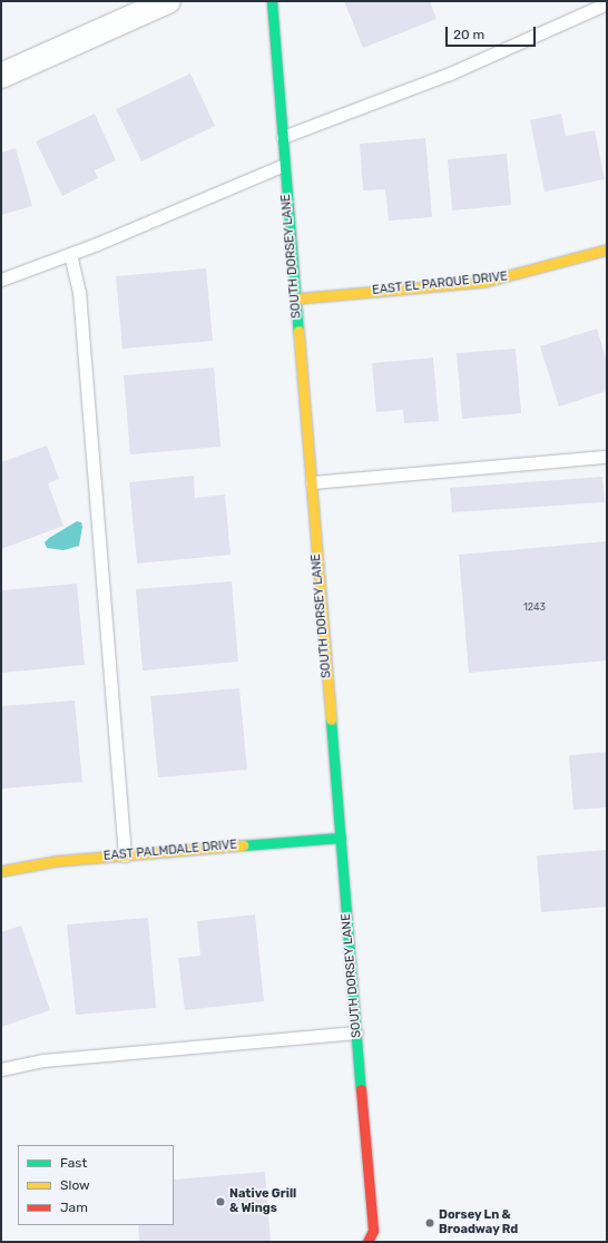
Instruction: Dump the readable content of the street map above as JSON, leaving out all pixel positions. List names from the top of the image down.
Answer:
{
  "streets": {
    "street": ["SOUTH DORSEY LANE", "EAST EL PARQUE DRIVE", "EAST PALMDALE DRIVE"]
  },
  "crossings": [
    ["SOUTH DORSEY LANE", "EAST EL PARQUE DRIVE"],
    ["SOUTH DORSEY LANE", "EAST PALMDALE DRIVE"]
  ],
  "places": ["Native Grill & Wings", "Dorsey Ln & Broadway Rd"],
  "house_numbers": ["1243"],
  "legend": ["Fast", "Slow", "Jam"],
  "scale_bar": "20 m"
}
